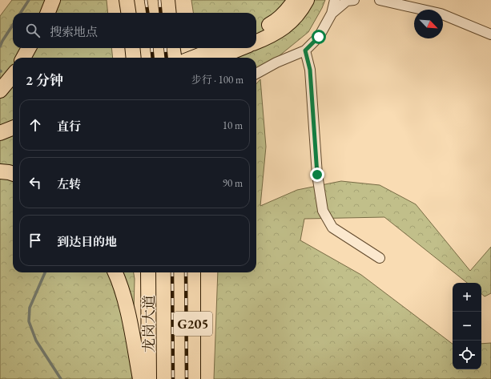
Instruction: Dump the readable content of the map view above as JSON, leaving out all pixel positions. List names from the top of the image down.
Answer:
{
  "streets": {
    "highway": ["龙岗大道", "G205"]
  },
  "north": "bottom right",
  "page": {
    "search": "搜索地点",
    "heading": ["2 分钟", "步行 · 100 m"],
    "list": [
      ["直行", "10 m"],
      ["左转", "90 m"],
      "到达目的地"
    ],
    "map_buttons": ["+", "−"]
  }
}
